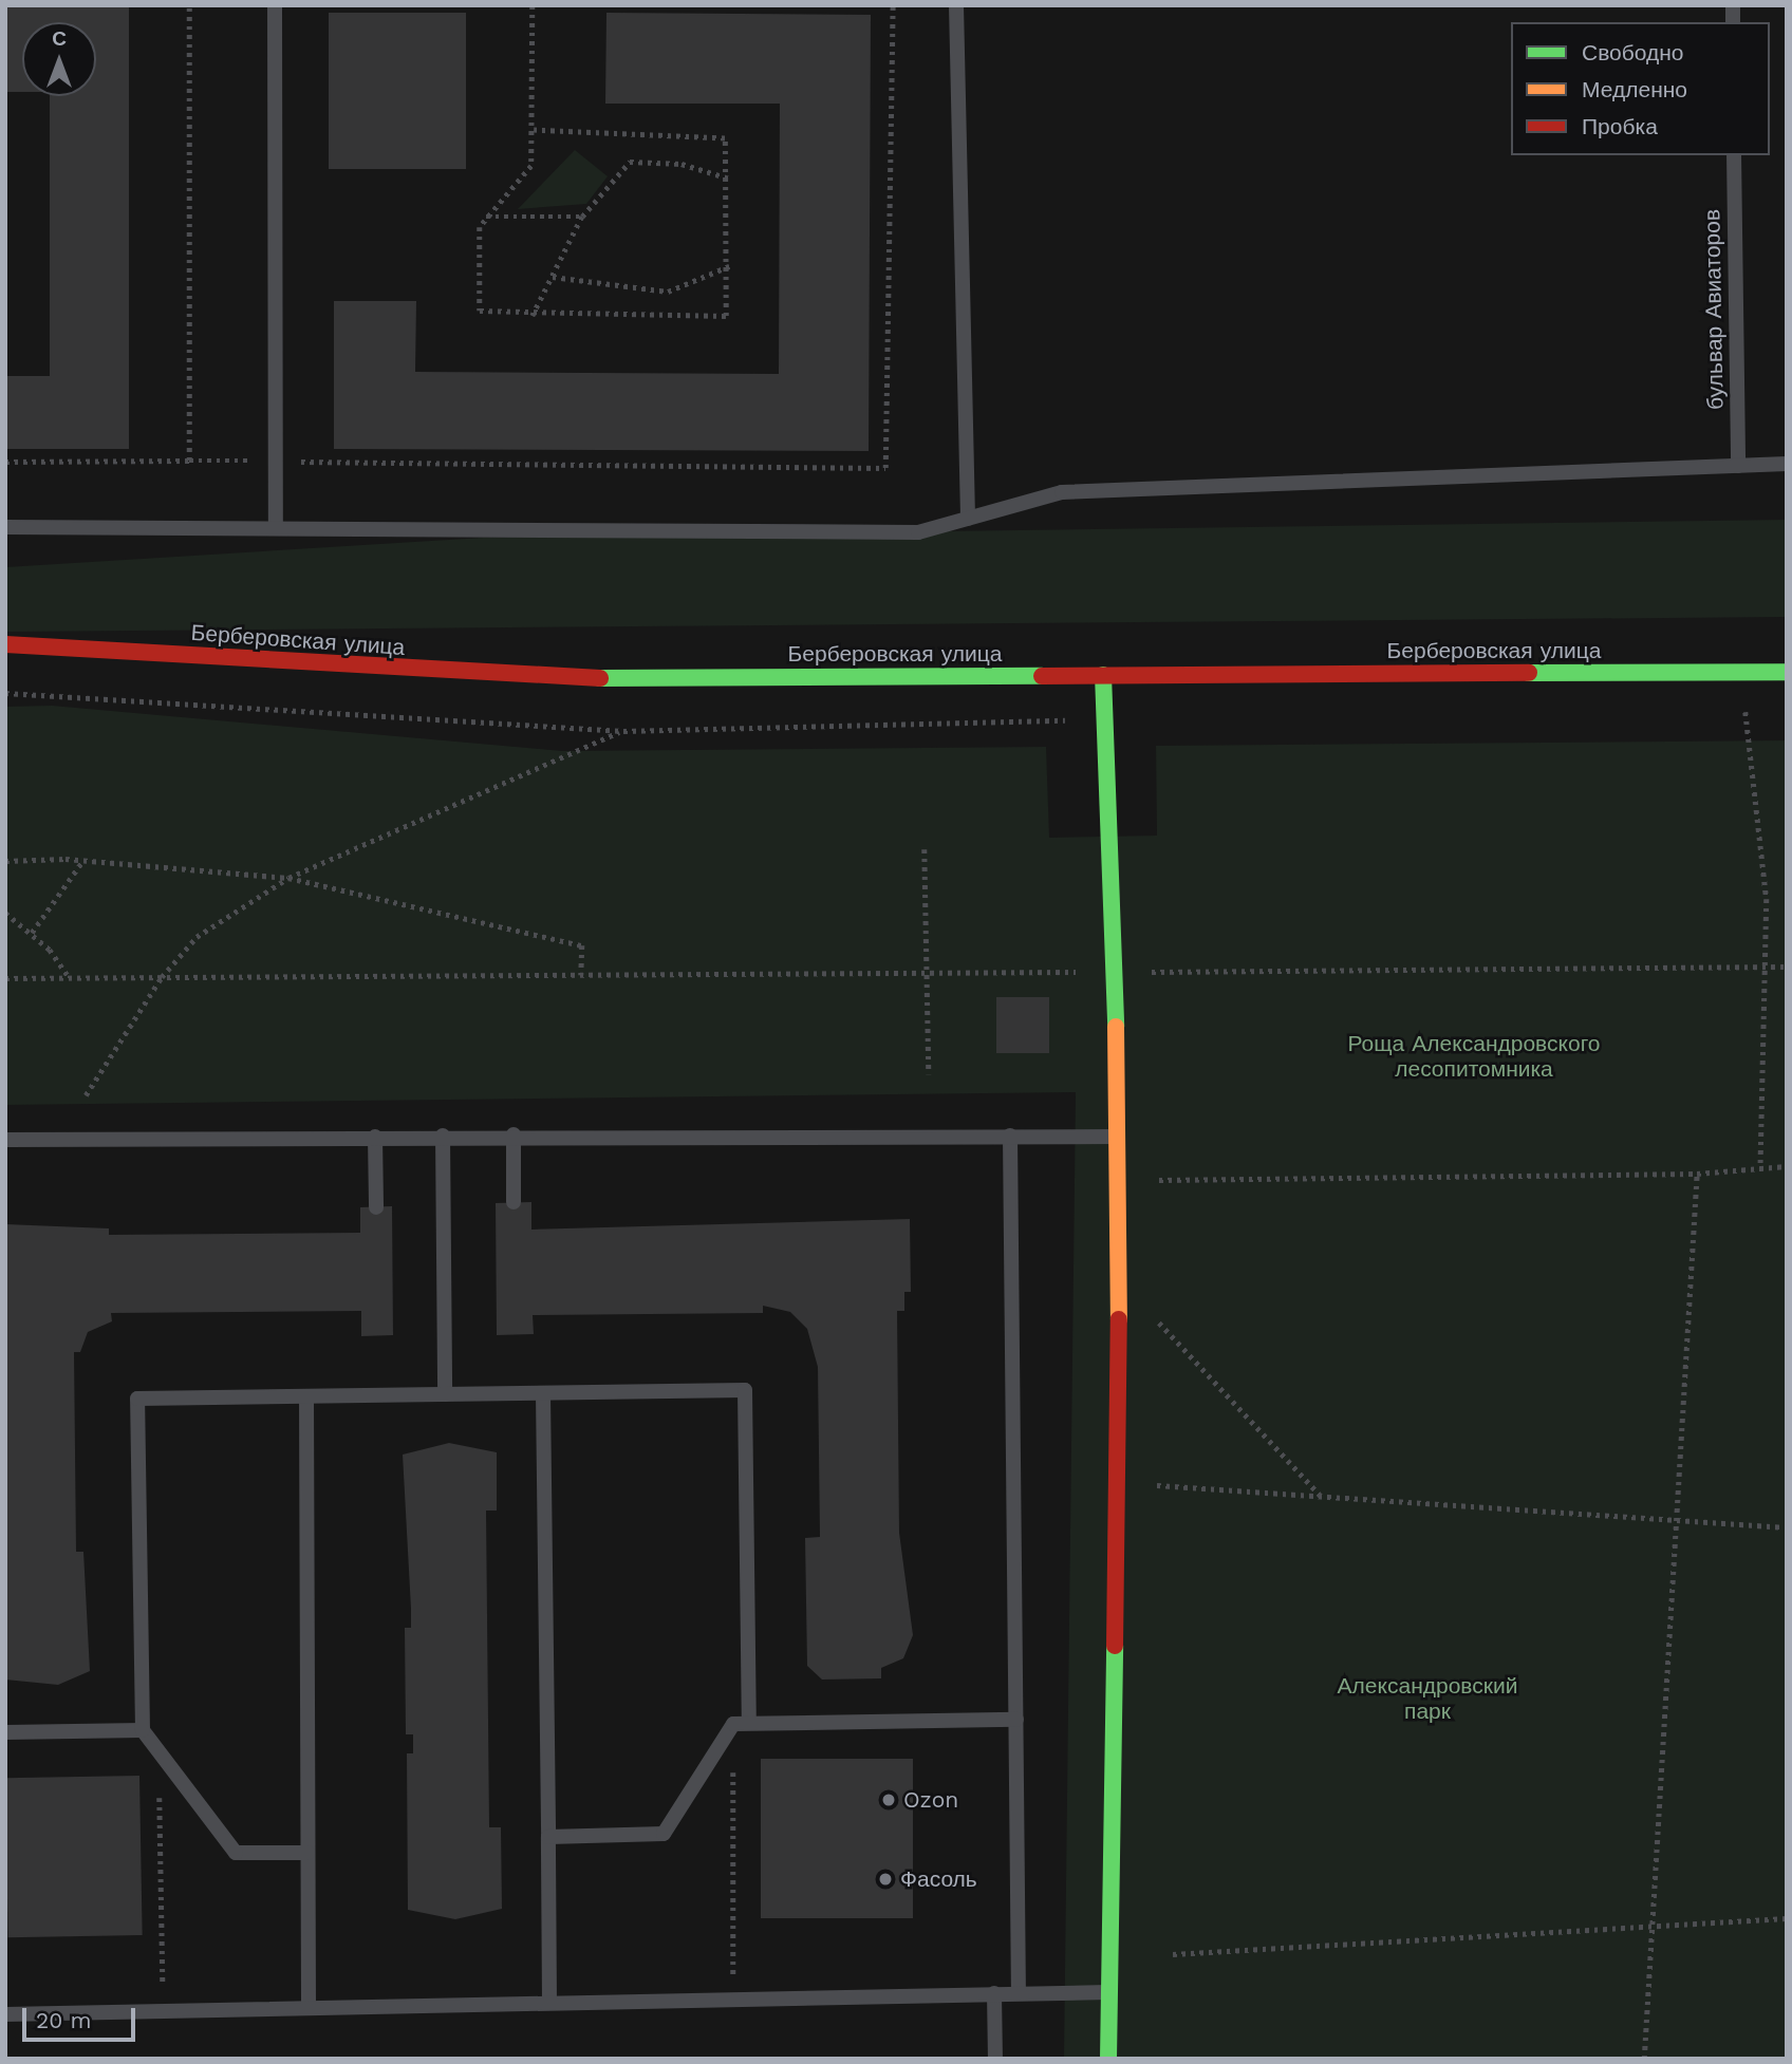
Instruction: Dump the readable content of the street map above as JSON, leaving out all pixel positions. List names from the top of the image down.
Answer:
{
  "streets": {
    "street": ["Берберовская улица"],
    "lane": ["бульвар Авиаторов"]
  },
  "parks": ["Роща Александровского лесопитомника", "Александровский парк"],
  "places": ["Ozon", "Фасоль"],
  "legend": ["Свободно", "Медленно", "Пробка"],
  "scale_bar": "20 m",
  "north": "top"
}
